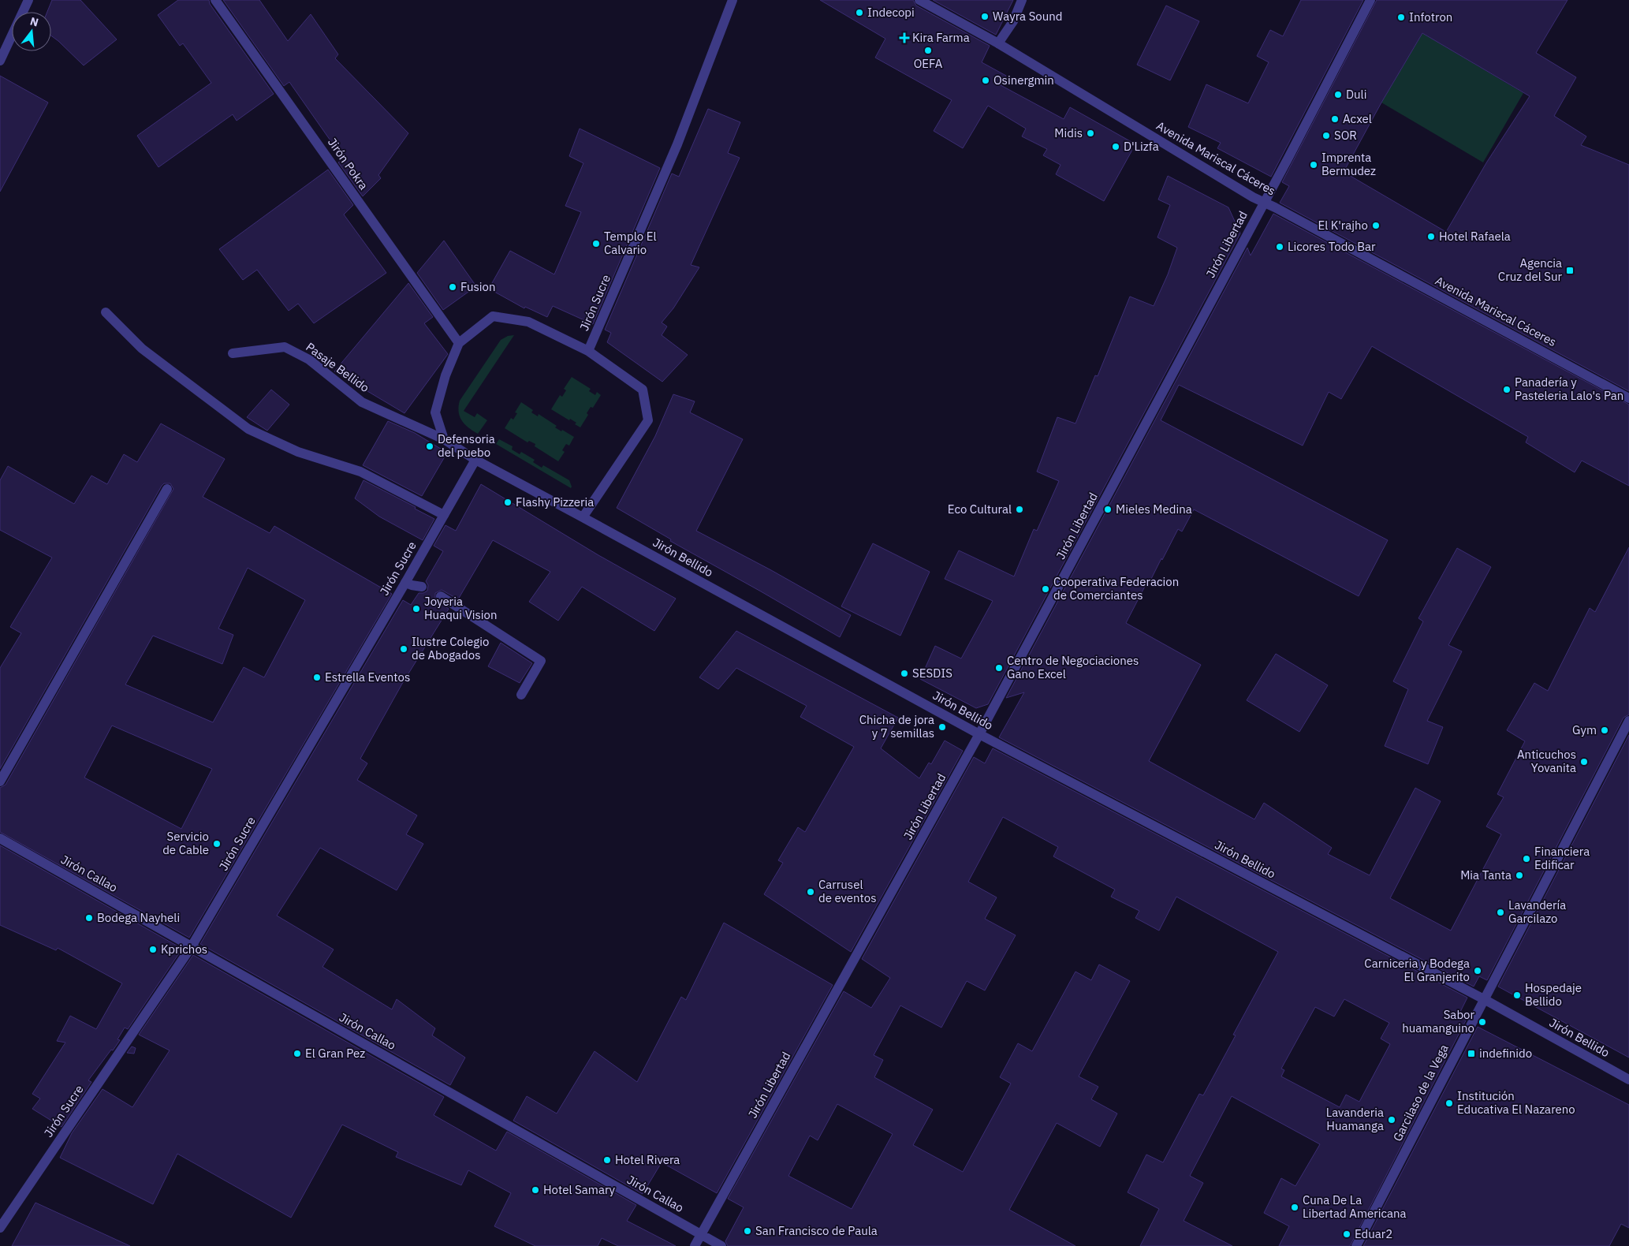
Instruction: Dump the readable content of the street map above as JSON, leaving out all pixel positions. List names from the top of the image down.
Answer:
{
  "streets": {
    "street": [
      "Avenida Mariscal Cáceres",
      "Jirón Pokra",
      "Jirón Libertad",
      "Jirón Sucre",
      "Pasaje Bellido",
      "Jirón Bellido",
      "Jirón Callao",
      "Garcilaso de la Vega"
    ]
  },
  "crossings": [
    ["Avenida Mariscal Cáceres", "Jirón Libertad"],
    ["Jirón Libertad", "Jirón Bellido"],
    ["Jirón Libertad", "Jirón Callao"],
    ["Jirón Sucre", "Jirón Bellido"],
    ["Jirón Sucre", "Jirón Callao"],
    ["Pasaje Bellido", "Jirón Bellido"],
    ["Jirón Bellido", "Garcilaso de la Vega"]
  ],
  "places": {
    "other": [
      "Indecopi",
      "Wayra Sound",
      "Infotron",
      "OEFA",
      "Osinergmin",
      "Duli",
      "Acxel",
      "Midis",
      "SOR",
      "D'Lizfa",
      "Imprenta Bermudez",
      "El K'rajho",
      "Hotel Rafaela",
      "Templo El Calvario",
      "Licores Todo Bar",
      "Fusion",
      "Panadería y Pasteleria Lalo's Pan",
      "Defensoria del puebo",
      "Flashy Pizzeria",
      "Eco Cultural",
      "Mieles Medina",
      "Cooperativa Federacion de Comerciantes",
      "Joyeria Huaqui Vision",
      "Ilustre Colegio de Abogados",
      "Centro de Negociaciones Gano Excel",
      "SESDIS",
      "Estrella Eventos",
      "Chicha de jora y 7 semillas",
      "Gym",
      "Anticuchos Yovanita",
      "Servicio de Cable",
      "Financiera Edificar",
      "Mia Tanta",
      "Carrusel de eventos",
      "Lavandería Garcilazo",
      "Bodega Nayheli",
      "Kprichos",
      "Carniceria y Bodega El Granjerito",
      "Hospedaje Bellido",
      "Sabor huamanguino",
      "El Gran Pez",
      "Institución Educativa El Nazareno",
      "Lavanderia Huamanga",
      "Hotel Rivera",
      "Hotel Samary",
      "Cuna De La Libertad Americana",
      "San Francisco de Paula",
      "Eduar2"
    ],
    "health": ["Kira Farma"],
    "transit": ["Agencia Cruz del Sur", "indefinido"]
  },
  "north": "top"
}
